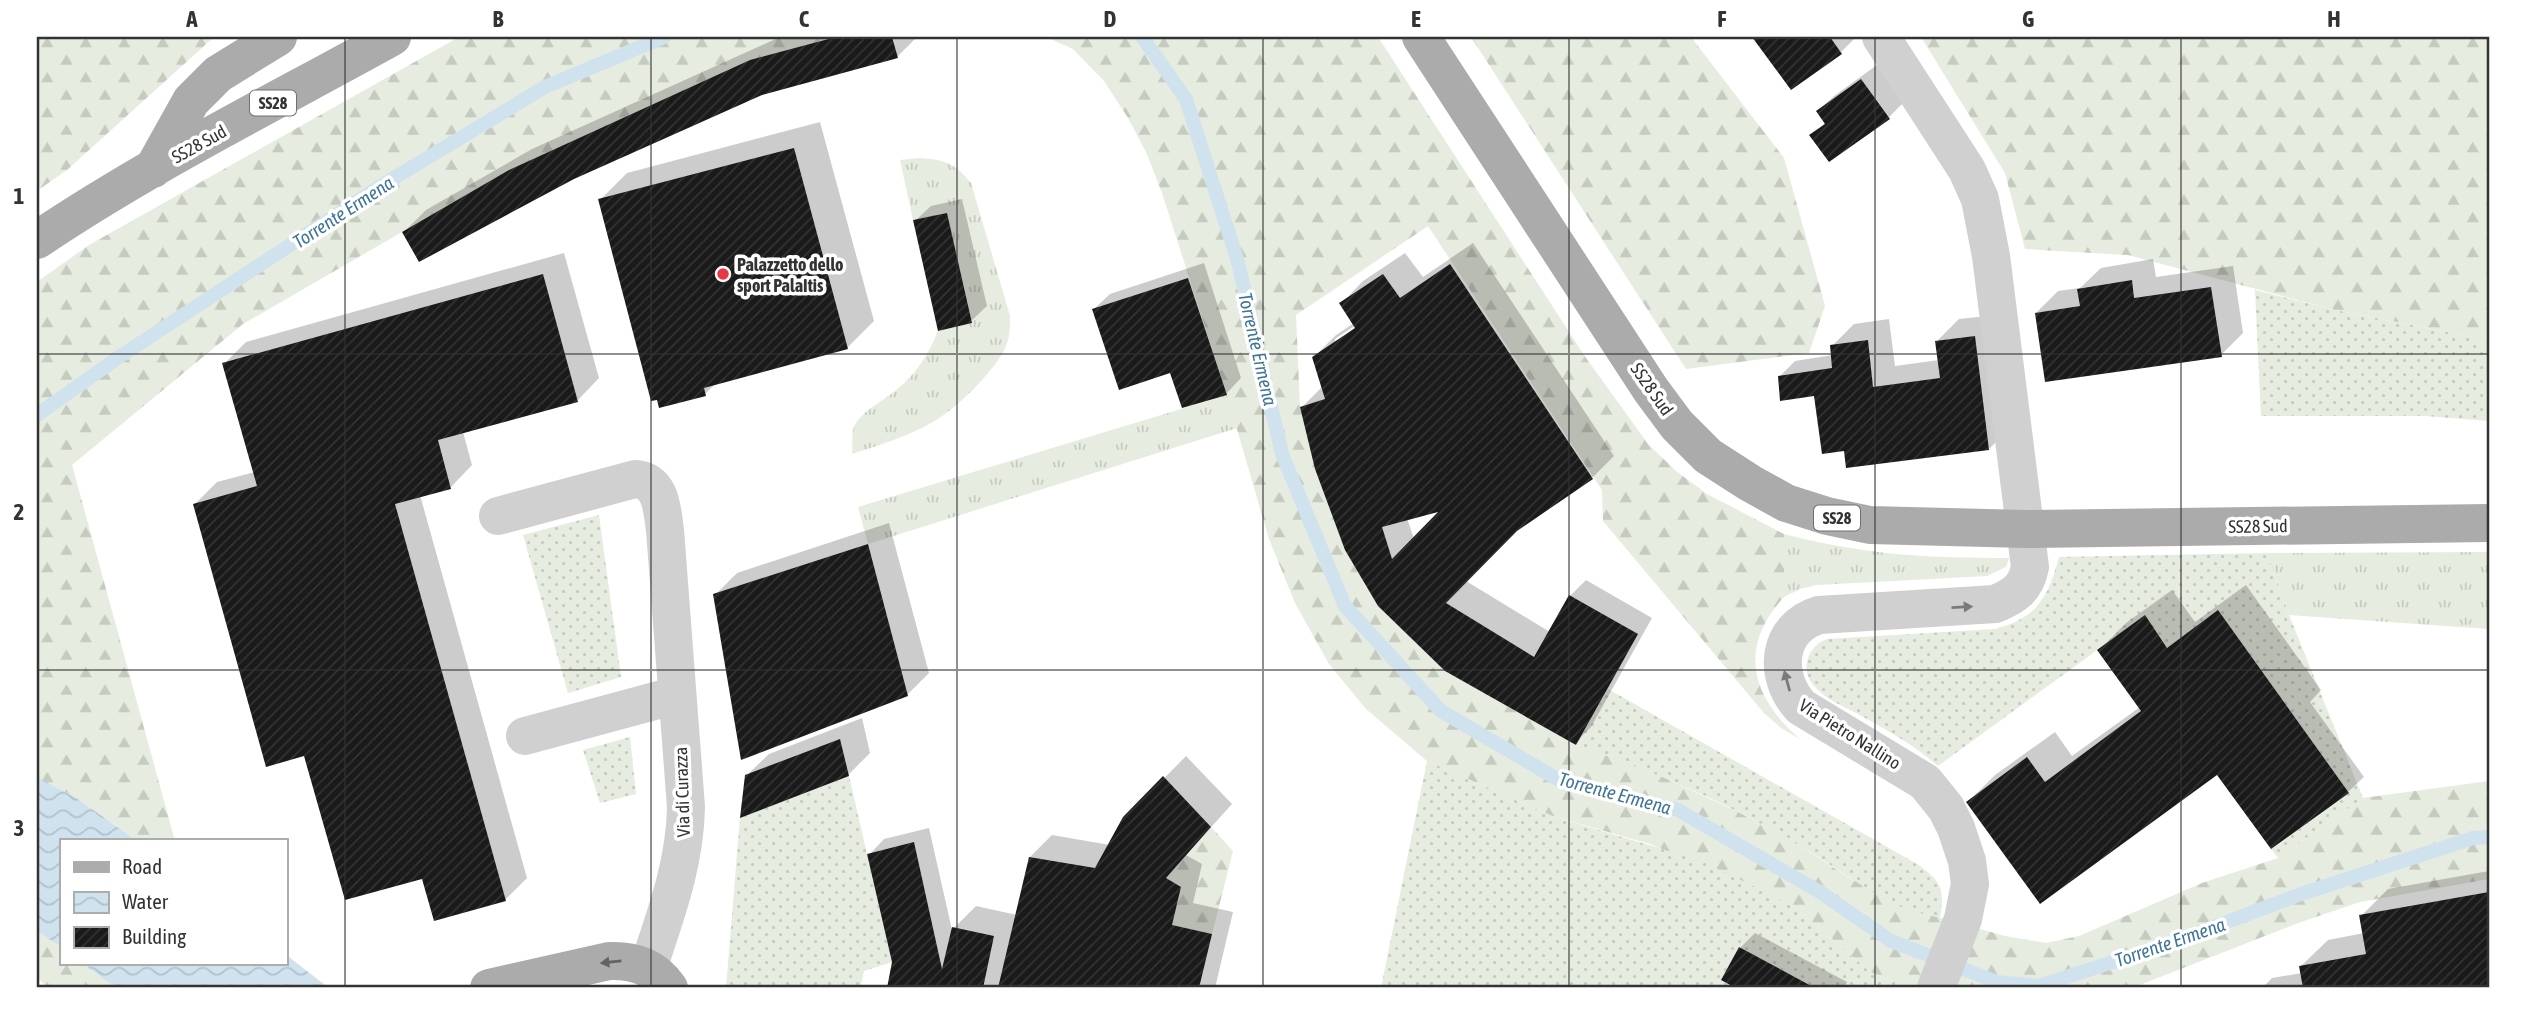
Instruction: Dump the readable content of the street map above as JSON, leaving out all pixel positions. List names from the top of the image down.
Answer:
{
  "streets": {
    "main road": ["SS28", "SS28 Sud", "Via di Curazza"],
    "street": ["Via Pietro Nallino"]
  },
  "crossings": [
    ["SS28", "SS28 Sud"],
    ["SS28 Sud", "Via Pietro Nallino"]
  ],
  "water": ["Torrente Ermena"],
  "places": ["Palazzetto dello sport PalaItis"],
  "legend": ["Road", "Water", "Building"],
  "grid": {
    "columns": [
      "A",
      "B",
      "C",
      "D",
      "E",
      "F",
      "G",
      "H"
    ],
    "rows": ["1", "2", "3"]
  }
}
